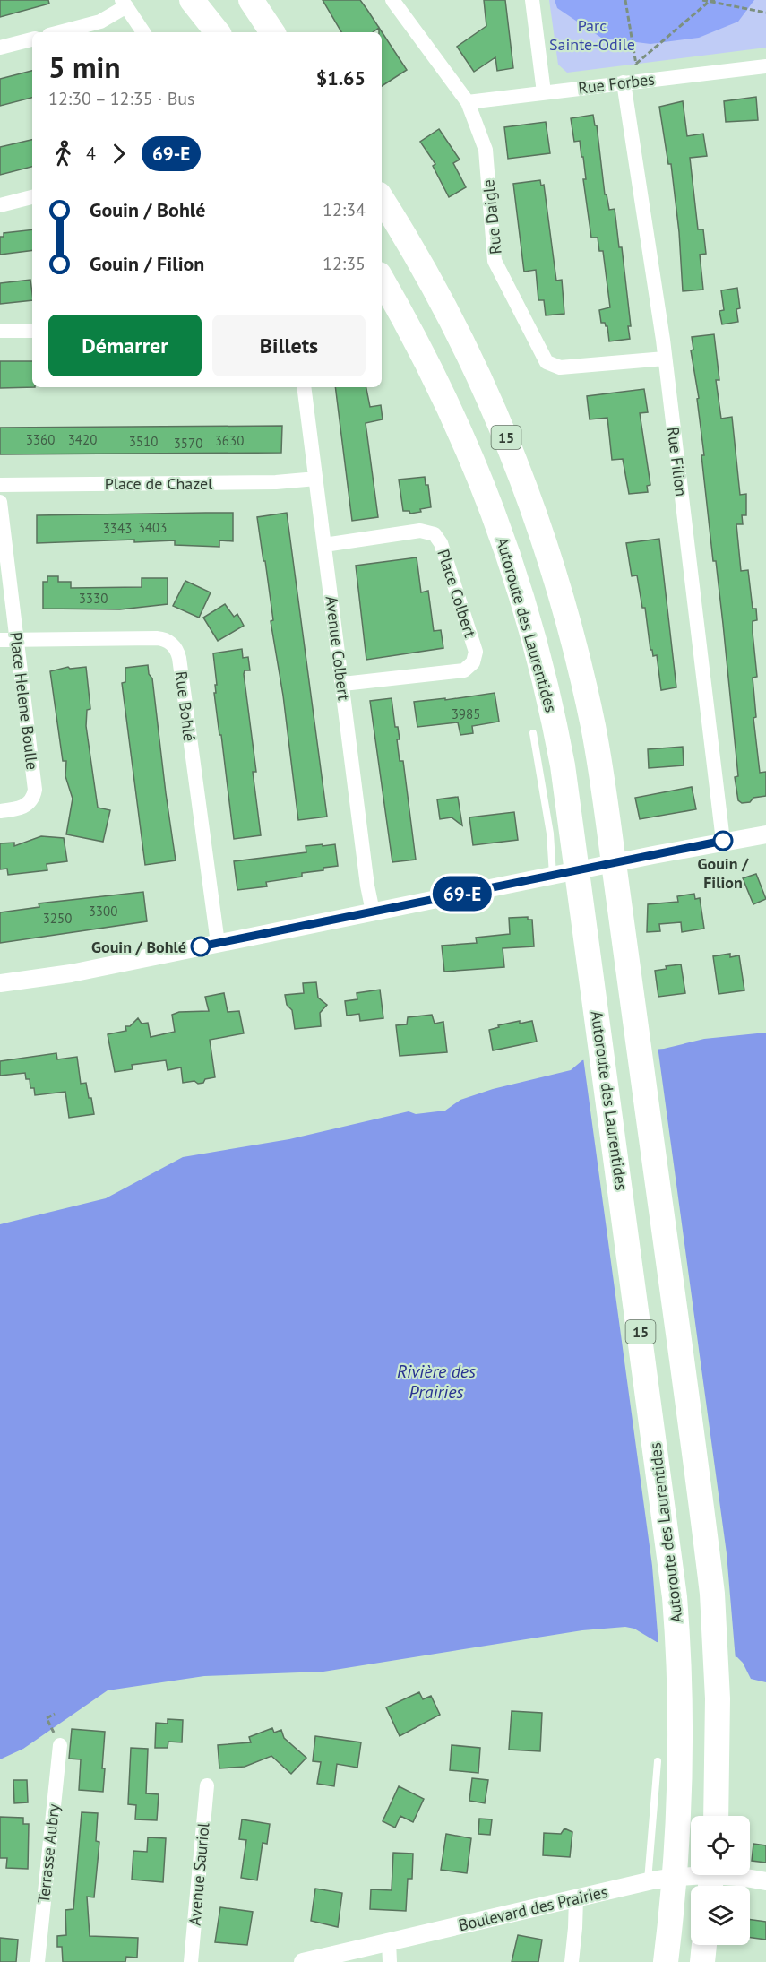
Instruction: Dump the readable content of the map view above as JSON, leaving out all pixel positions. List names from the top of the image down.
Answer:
{
  "streets": {
    "highway": ["15", "Autoroute des Laurentides"],
    "street": [
      "Rue Forbes",
      "Rue Daigle",
      "Rue Filion",
      "Place de Chazel",
      "Place Colbert",
      "Avenue Colbert",
      "Place Helene Boulle",
      "Rue Bohlé",
      "Terrasse Aubry",
      "Avenue Sauriol",
      "Boulevard des Prairies"
    ]
  },
  "crossings": [
    ["Rue Forbes", "Rue Daigle"],
    ["Rue Forbes", "Rue Filion"],
    ["Rue Daigle", "Rue Filion"],
    ["Place de Chazel", "Avenue Colbert"],
    ["Place Colbert", "Avenue Colbert"],
    ["Place Helene Boulle", "Rue Bohlé"]
  ],
  "water": ["Rivière des Prairies"],
  "parks": ["Parc Sainte-Odile"],
  "places": ["Gouin / Filion", "Gouin / Bohlé"],
  "lines": ["bus line 69-E"],
  "house_numbers": [
    "3360",
    "3420",
    "3630",
    "3510",
    "3570",
    "3403",
    "3343",
    "3330",
    "3985",
    "3300",
    "3250"
  ],
  "page": {
    "on_map": "69-E",
    "heading": ["5 min", "12:30 – 12:35 · Bus", "$1.65"],
    "legs": ["4", "69-E"],
    "list": [
      {
        "name": "Gouin / Bohlé",
        "value": "12:34"
      },
      {
        "name": "Gouin / Filion",
        "value": "12:35"
      }
    ],
    "buttons": ["Démarrer", "Billets"]
  }
}
